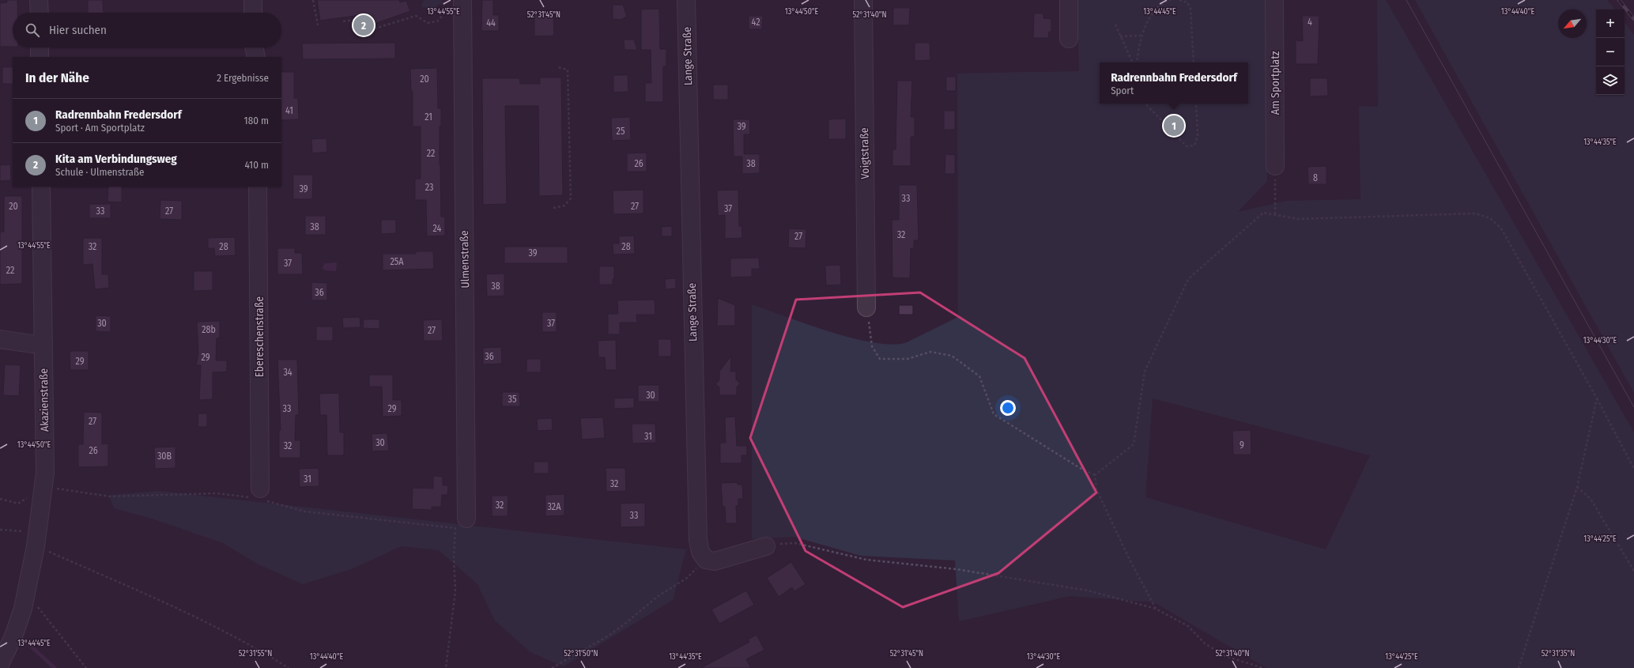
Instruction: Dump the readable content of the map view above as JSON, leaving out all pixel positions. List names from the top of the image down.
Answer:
{
  "streets": {
    "street": [
      "Lange Straße",
      "Am Sportplatz",
      "Voigtstraße",
      "Ulmenstraße",
      "Ebereschenstraße",
      "Akazienstraße"
    ]
  },
  "house_numbers": [
    "42",
    "4",
    "44",
    "20",
    "41",
    "21",
    "39",
    "25",
    "22",
    "26",
    "38",
    "8",
    "23",
    "39",
    "33",
    "20",
    "27",
    "37",
    "33",
    "27",
    "38",
    "24",
    "32",
    "27",
    "32",
    "28",
    "28",
    "39",
    "25A",
    "37",
    "22",
    "38",
    "36",
    "30",
    "37",
    "28b",
    "27",
    "36",
    "29",
    "29",
    "34",
    "30",
    "35",
    "33",
    "29",
    "27",
    "31",
    "30",
    "9",
    "32",
    "26",
    "30B",
    "31",
    "32",
    "32",
    "32A",
    "33"
  ],
  "north": "bottom left",
  "page": {
    "map_buttons": ["+", "−"],
    "search": "Hier suchen",
    "pins": ["2", "1"],
    "heading": ["In der Nähe", "2 Ergebnisse"],
    "popup": ["Radrennbahn Fredersdorf", "Sport"],
    "list": [
      {
        "mark": "1",
        "name": "Radrennbahn Fredersdorf",
        "note": "Sport · Am Sportplatz",
        "value": "180 m"
      },
      {
        "mark": "2",
        "name": "Kita am Verbindungsweg",
        "note": "Schule · Ulmenstraße",
        "value": "410 m"
      }
    ]
  },
  "coordinates": [
    "13°44'45\"E",
    "13°44'40\"E",
    "13°44'55\"E",
    "13°44'50\"E",
    "52°31'45\"N",
    "52°31'40\"N",
    "13°44'35\"E",
    "13°44'30\"E",
    "13°44'25\"E",
    "52°31'55\"N",
    "52°31'50\"N",
    "52°31'35\"N"
  ]
}
